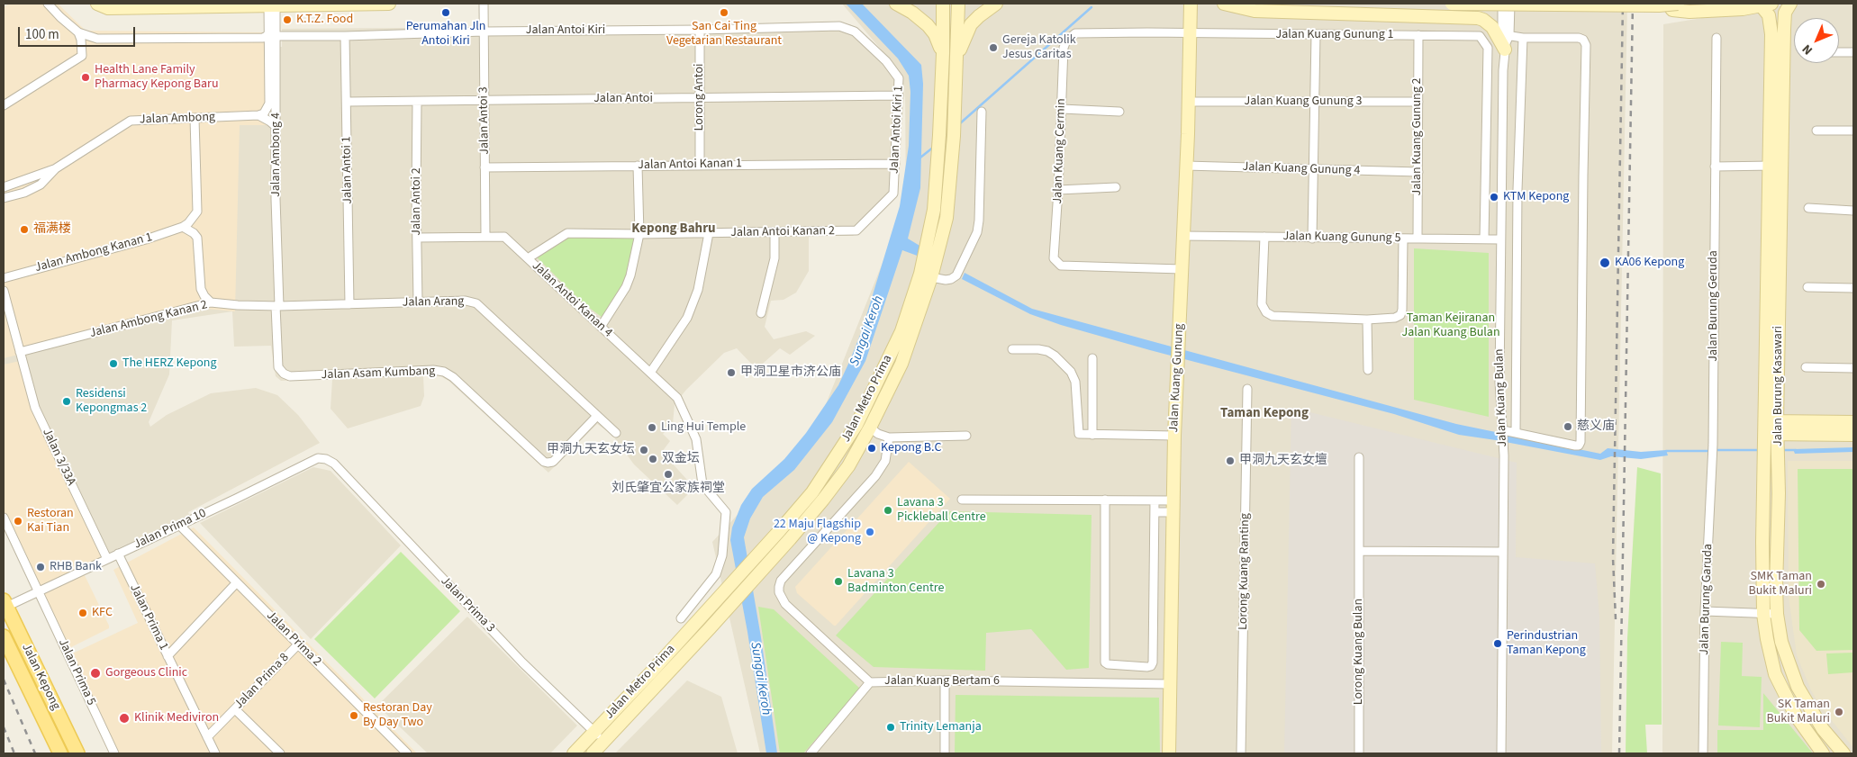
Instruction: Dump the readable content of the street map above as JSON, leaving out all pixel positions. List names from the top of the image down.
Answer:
{
  "streets": {
    "main road": [
      "Jalan Kuang Gunung",
      "Jalan Burung Kasawari",
      "Jalan Metro Prima",
      "Jalan Kepong"
    ],
    "street": [
      "Jalan Antoi Kiri",
      "Jalan Kuang Gunung 1",
      "Lorong Antoi",
      "Jalan Antoi",
      "Jalan Kuang Gunung 3",
      "Jalan Ambong",
      "Jalan Antoi 3",
      "Jalan Antoi Kiri 1",
      "Jalan Kuang Gunung 2",
      "Jalan Kuang Cermin",
      "Jalan Ambong 4",
      "Jalan Antoi Kanan 1",
      "Jalan Kuang Gunung 4",
      "Jalan Antoi 1",
      "Jalan Antoi 2",
      "Jalan Antoi Kanan 2",
      "Jalan Kuang Gunung 5",
      "Jalan Ambong Kanan 1",
      "Jalan Antoi Kanan 4",
      "Jalan Arang",
      "Jalan Burung Geruda",
      "Jalan Ambong Kanan 2",
      "Jalan Asam Kumbang",
      "Jalan Kuang Bulan",
      "Jalan 3/33A",
      "Jalan Prima 10",
      "Lorong Kuang Ranting",
      "Jalan Burung Garuda",
      "Jalan Prima 3",
      "Jalan Prima 1",
      "Jalan Prima 2",
      "Lorong Kuang Bulan",
      "Jalan Prima 5",
      "Jalan Prima 8",
      "Jalan Kuang Bertam 6"
    ]
  },
  "crossings": [
    ["Jalan Antoi Kiri", "Lorong Antoi"],
    ["Jalan Antoi Kiri", "Jalan Antoi 3"],
    ["Jalan Antoi Kiri", "Jalan Antoi Kiri 1"],
    ["Jalan Antoi Kiri", "Jalan Ambong 4"],
    ["Jalan Antoi Kiri", "Jalan Antoi 1"],
    ["Jalan Kuang Gunung 1", "Jalan Kuang Gunung 2"],
    ["Jalan Kuang Gunung 1", "Jalan Kuang Cermin"],
    ["Jalan Kuang Gunung 1", "Jalan Kuang Gunung 5"],
    ["Jalan Kuang Gunung 1", "Jalan Kuang Gunung"],
    ["Lorong Antoi", "Jalan Antoi"],
    ["Lorong Antoi", "Jalan Antoi Kanan 1"],
    ["Jalan Antoi", "Jalan Antoi 3"],
    ["Jalan Antoi", "Jalan Antoi Kiri 1"],
    ["Jalan Antoi", "Jalan Antoi 1"],
    ["Jalan Antoi", "Jalan Antoi 2"],
    ["Jalan Kuang Gunung 3", "Jalan Kuang Gunung 2"],
    ["Jalan Kuang Gunung 3", "Jalan Kuang Gunung"],
    ["Jalan Ambong", "Jalan Ambong 4"],
    ["Jalan Antoi 3", "Jalan Antoi Kanan 1"],
    ["Jalan Antoi 3", "Jalan Antoi Kanan 4"],
    ["Jalan Antoi Kiri 1", "Jalan Antoi Kanan 1"],
    ["Jalan Antoi Kiri 1", "Jalan Antoi Kanan 2"],
    ["Jalan Kuang Gunung 2", "Jalan Kuang Gunung 4"],
    ["Jalan Kuang Gunung 2", "Jalan Kuang Gunung 5"],
    ["Jalan Kuang Cermin", "Jalan Kuang Gunung"],
    ["Jalan Ambong 4", "Jalan Arang"],
    ["Jalan Ambong 4", "Jalan Ambong Kanan 2"],
    ["Jalan Ambong 4", "Jalan Asam Kumbang"],
    ["Jalan Kuang Gunung 4", "Jalan Kuang Gunung"],
    ["Jalan Antoi 1", "Jalan Arang"],
    ["Jalan Antoi 2", "Jalan Antoi Kanan 4"],
    ["Jalan Antoi 2", "Jalan Arang"],
    ["Jalan Antoi Kanan 2", "Jalan Antoi Kanan 4"],
    ["Jalan Kuang Gunung 5", "Jalan Kuang Gunung"],
    ["Jalan Kuang Gunung 5", "Jalan Kuang Bulan"],
    ["Jalan Arang", "Jalan Ambong Kanan 2"],
    ["Jalan Arang", "Jalan Asam Kumbang"],
    ["Jalan Burung Geruda", "Jalan Burung Garuda"],
    ["Jalan Ambong Kanan 2", "Jalan Asam Kumbang"],
    ["Jalan Ambong Kanan 2", "Jalan 3/33A"],
    ["Jalan Kuang Gunung", "Jalan Kuang Bertam 6"],
    ["Jalan Metro Prima", "Jalan Prima 3"],
    ["Jalan 3/33A", "Jalan Prima 10"],
    ["Jalan Prima 10", "Jalan Prima 3"],
    ["Jalan Prima 10", "Jalan Prima 1"],
    ["Jalan Prima 10", "Jalan Prima 2"],
    ["Jalan Prima 10", "Jalan Prima 5"],
    ["Jalan Prima 10", "Jalan Kepong"],
    ["Jalan Prima 1", "Jalan Prima 8"],
    ["Jalan Prima 2", "Jalan Prima 8"]
  ],
  "districts": ["Kepong Bahru", "Taman Kepong"],
  "water": ["Sungai Keroh"],
  "parks": ["Taman Kejiranan Jalan Kuang Bulan"],
  "places": [
    "Perumahan Jln Antoi Kiri",
    "San Cai Ting Vegetarian Restaurant",
    "K.T.Z. Food",
    "Gereja Katolik Jesus Caritas",
    "Health Lane Family Pharmacy Kepong Baru",
    "KTM Kepong",
    "福满楼",
    "KA06 Kepong",
    "The HERZ Kepong",
    "甲洞卫星市济公庙",
    "Residensi Kepongmas 2",
    "慈义庙",
    "Ling Hui Temple",
    "Kepong B.C",
    "甲洞九天玄女坛",
    "双金坛",
    "甲洞九天玄女壇",
    "刘氏肇宜公家族祠堂",
    "Lavana 3 Pickleball Centre",
    "Restoran Kai Tian",
    "22 Maju Flagship @ Kepong",
    "RHB Bank",
    "Lavana 3 Badminton Centre",
    "SMK Taman Bukit Maluri",
    "KFC",
    "Perindustrian Taman Kepong",
    "Gorgeous Clinic",
    "SK Taman Bukit Maluri",
    "Restoran Day By Day Two",
    "Klinik Mediviron",
    "Trinity Lemanja"
  ],
  "scale_bar": "100 m",
  "north": "bottom left"
}
